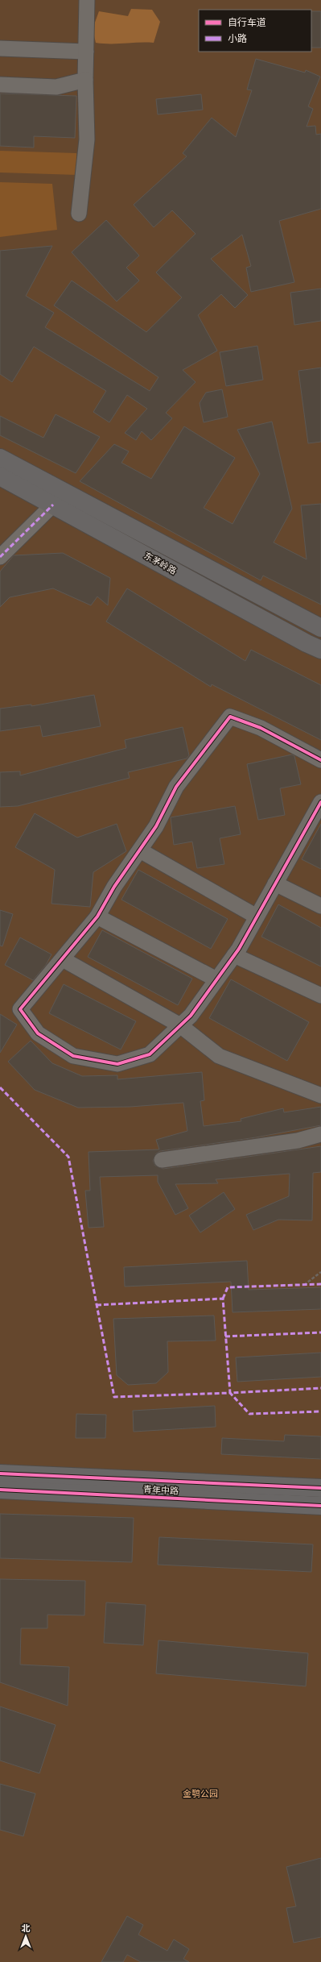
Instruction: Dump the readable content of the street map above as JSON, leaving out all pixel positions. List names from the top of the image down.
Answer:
{
  "streets": {
    "main road": ["东茅岭路", "青年中路"]
  },
  "parks": ["金鹗公园"],
  "legend": ["自行车道", "小路"],
  "north": "top"
}
